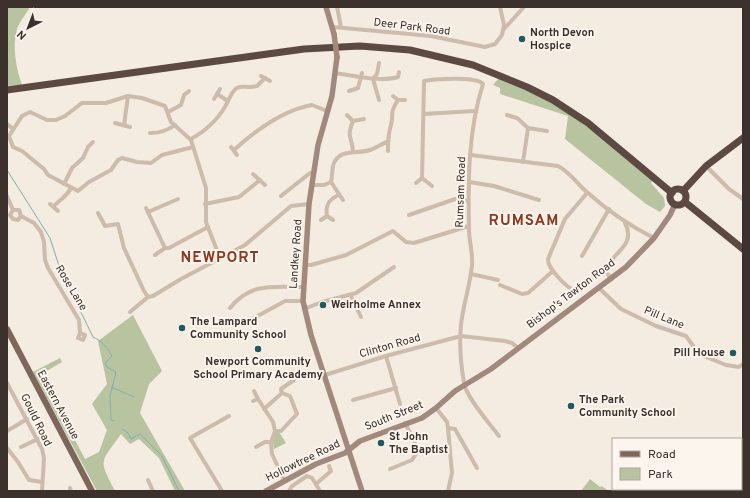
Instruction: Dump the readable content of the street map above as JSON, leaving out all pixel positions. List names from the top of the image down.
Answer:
{
  "streets": {
    "main road": [
      "Landkey Road",
      "Bishop's Tawton Road",
      "Eastern Avenue",
      "South Street",
      "Hollowtree Road"
    ],
    "street": [
      "Deer Park Road",
      "Rumsam Road",
      "Rose Lane",
      "Pill Lane",
      "Clinton Road",
      "Gould Road"
    ]
  },
  "crossings": [
    ["Deer Park Road", "Landkey Road"],
    ["Rumsam Road", "Bishop's Tawton Road"],
    ["Rumsam Road", "Clinton Road"],
    ["Rumsam Road", "South Street"],
    ["Landkey Road", "Clinton Road"],
    ["Landkey Road", "South Street"],
    ["Landkey Road", "Hollowtree Road"],
    ["Bishop's Tawton Road", "Pill Lane"],
    ["Bishop's Tawton Road", "South Street"],
    ["South Street", "Hollowtree Road"]
  ],
  "districts": ["RUMSAM", "NEWPORT"],
  "places": [
    "North Devon Hospice",
    "Weirholme Annex",
    "The Lampard Community School",
    "Newport Community School Primary Academy",
    "Pill House",
    "The Park Community School",
    "St John The Baptist"
  ],
  "legend": ["Road", "Park"],
  "north": "bottom left"
}
